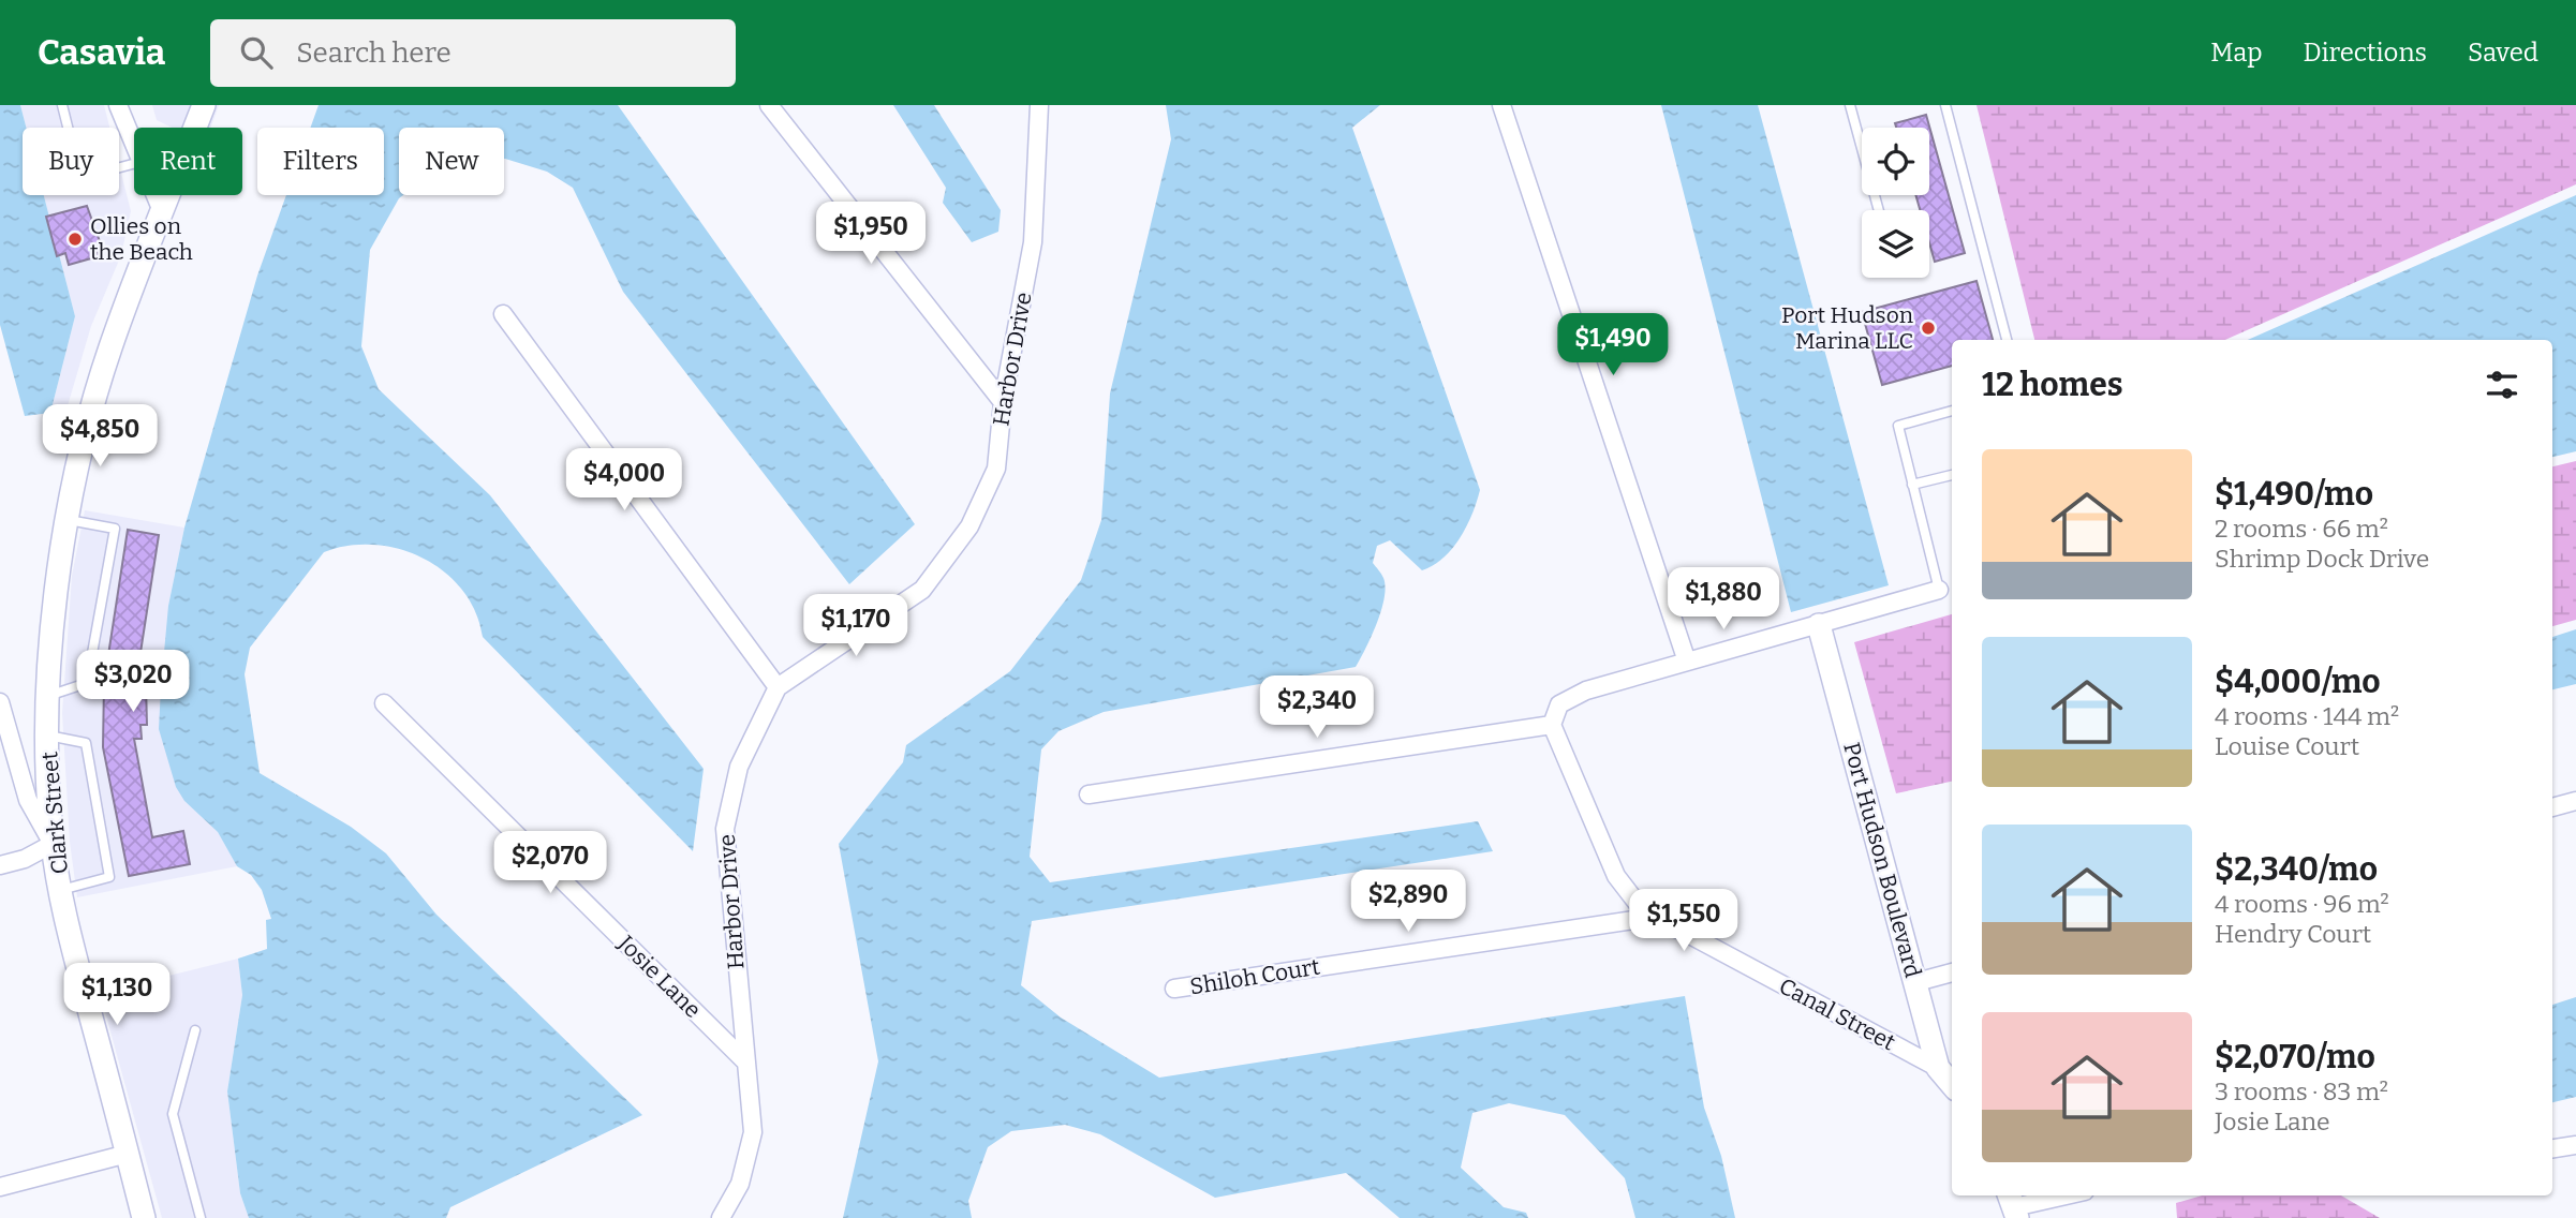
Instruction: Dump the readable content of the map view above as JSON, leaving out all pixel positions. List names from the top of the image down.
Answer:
{
  "streets": {
    "street": [
      "Harbor Drive",
      "Clark Street",
      "Port Hudson Boulevard",
      "Josie Lane",
      "Shiloh Court",
      "Canal Street"
    ]
  },
  "crossings": [
    ["Harbor Drive", "Josie Lane"],
    ["Port Hudson Boulevard", "Canal Street"],
    ["Shiloh Court", "Canal Street"]
  ],
  "places": ["Ollies on the Beach", "Port Hudson Marina LLC"],
  "page": {
    "header": "Casavia",
    "search": "Search here",
    "nav": ["Map", "Directions", "Saved"],
    "chip": [
      "Buy",
      "Rent",
      "Filters",
      "New"
    ],
    "price": [
      "$1,950",
      "$1,490",
      "$4,850",
      "$4,000",
      "$1,880",
      "$1,170",
      "$3,020",
      "$2,340",
      "$2,070",
      "$2,890",
      "$1,550",
      "$1,130"
    ],
    "heading": "12 homes",
    "list": [
      {
        "name": "$1,490/mo",
        "note": "2 rooms · 66 m² · Shrimp Dock Drive"
      },
      {
        "name": "$4,000/mo",
        "note": "4 rooms · 144 m² · Louise Court"
      },
      {
        "name": "$2,340/mo",
        "note": "4 rooms · 96 m² · Hendry Court"
      },
      {
        "name": "$2,070/mo",
        "note": "3 rooms · 83 m² · Josie Lane"
      }
    ]
  }
}
